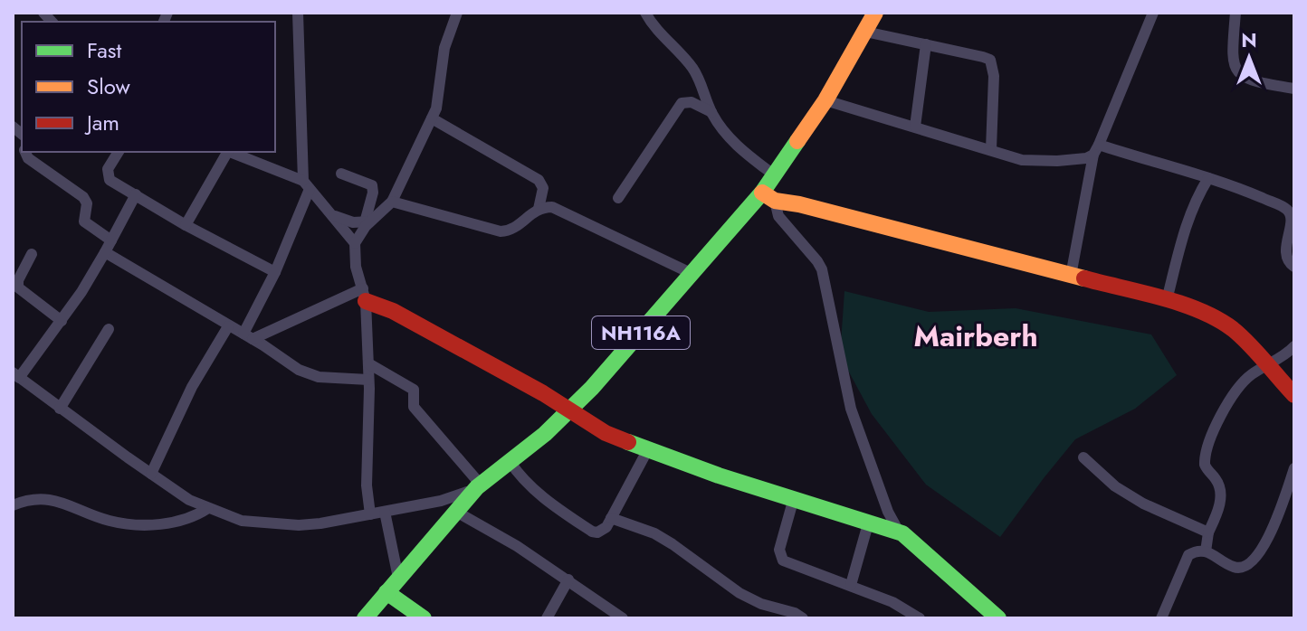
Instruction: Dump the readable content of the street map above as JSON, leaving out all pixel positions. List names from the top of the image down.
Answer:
{
  "streets": {
    "main road": ["NH116A"]
  },
  "districts": ["Mairberh"],
  "legend": ["Fast", "Slow", "Jam"],
  "north": "top"
}
